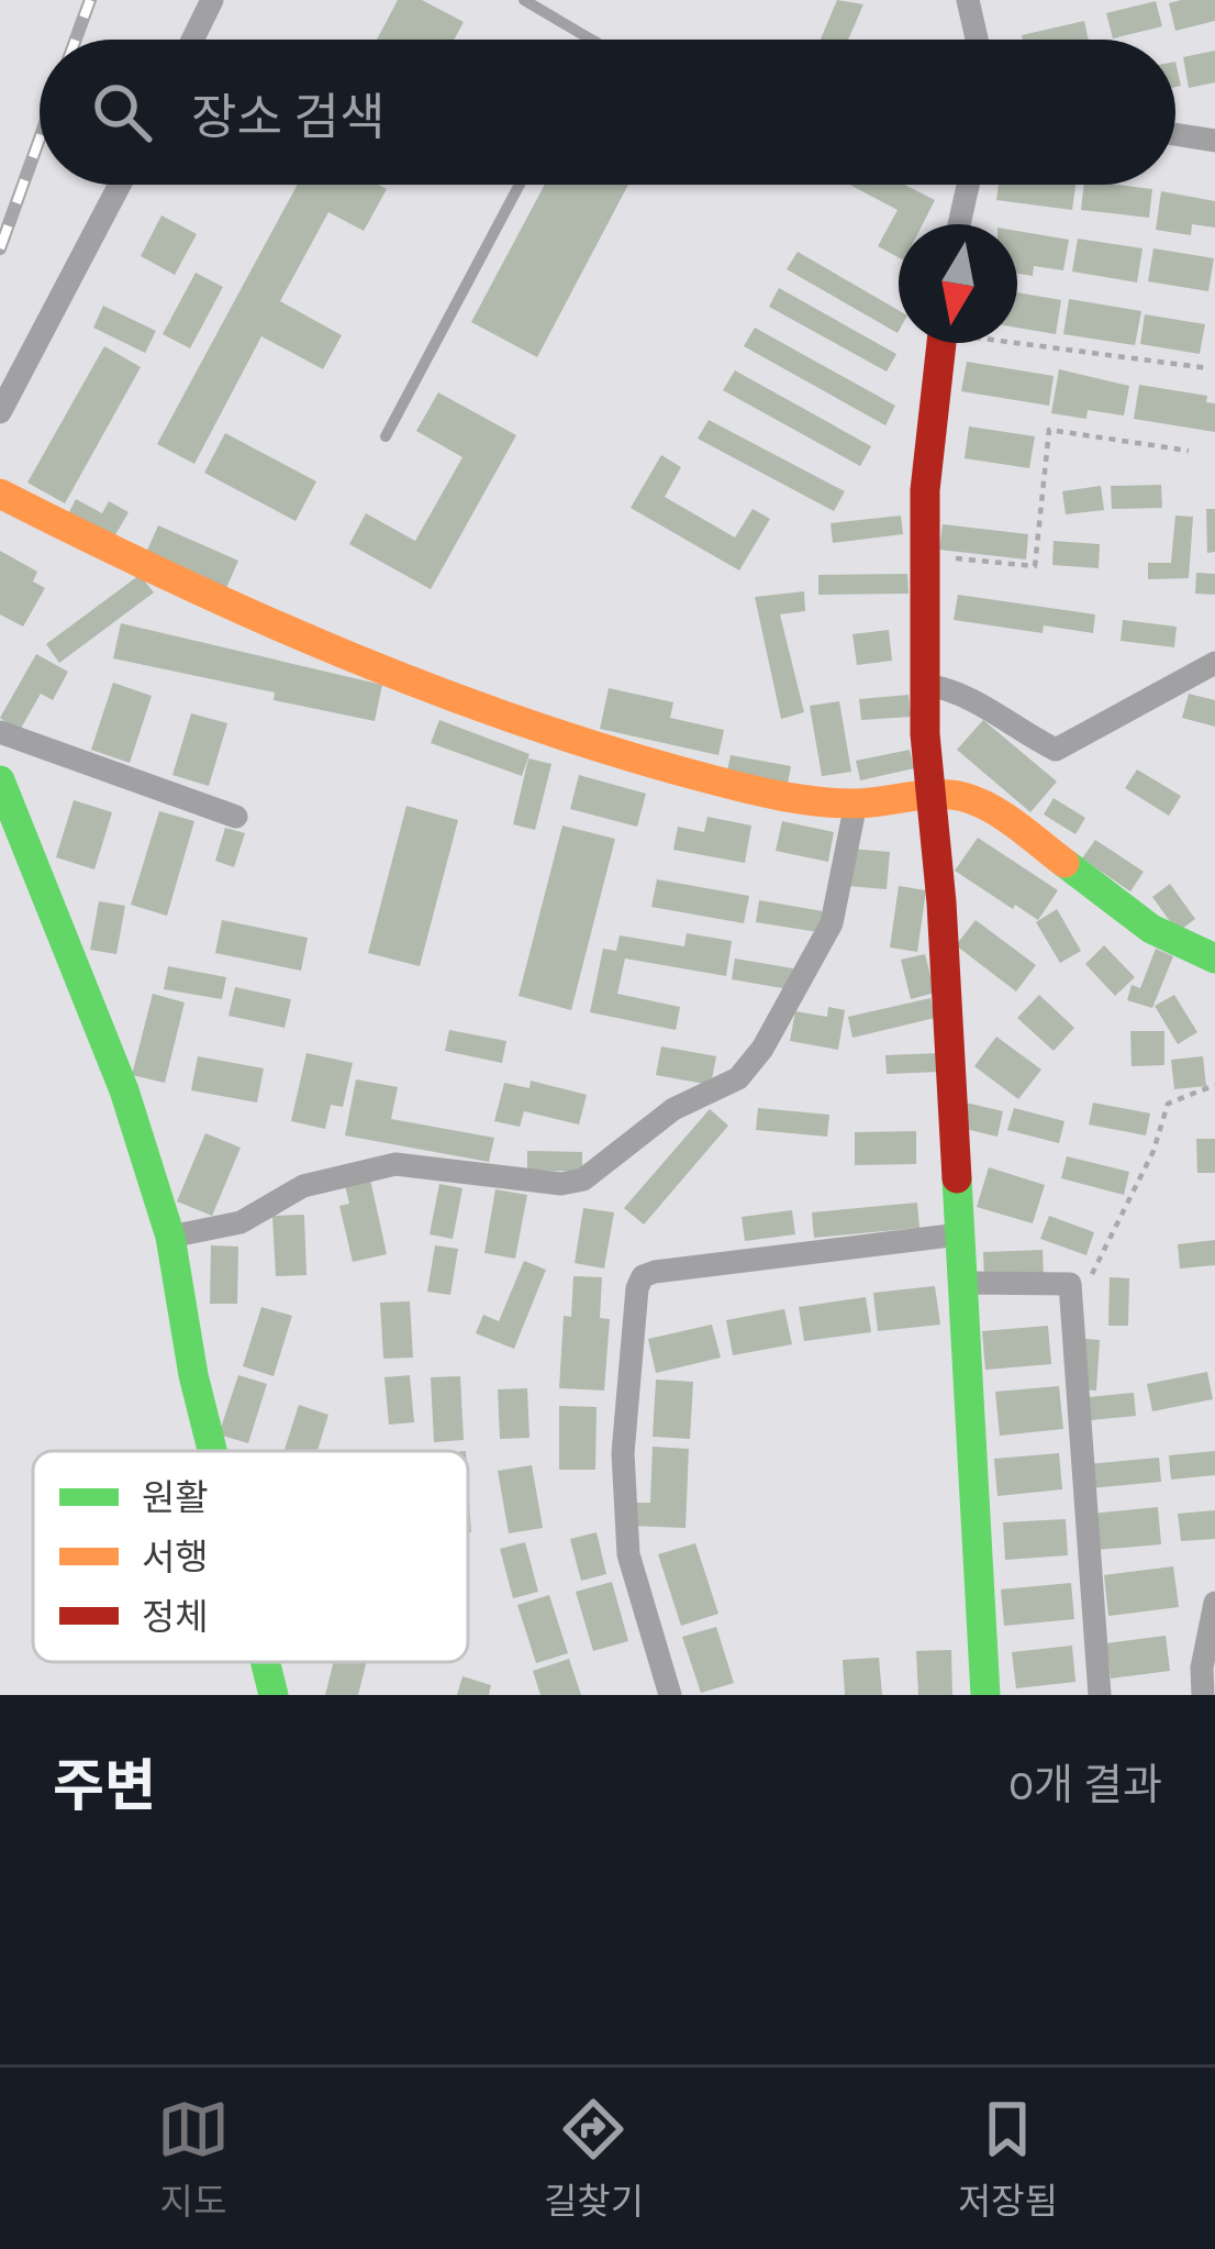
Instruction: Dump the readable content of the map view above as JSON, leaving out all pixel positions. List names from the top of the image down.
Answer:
{
  "legend": ["원활", "서행", "정체"],
  "north": "bottom",
  "page": {
    "search": "장소 검색",
    "heading": ["주변", "0개 결과"],
    "nav": ["지도", "길찾기", "저장됨"]
  }
}
